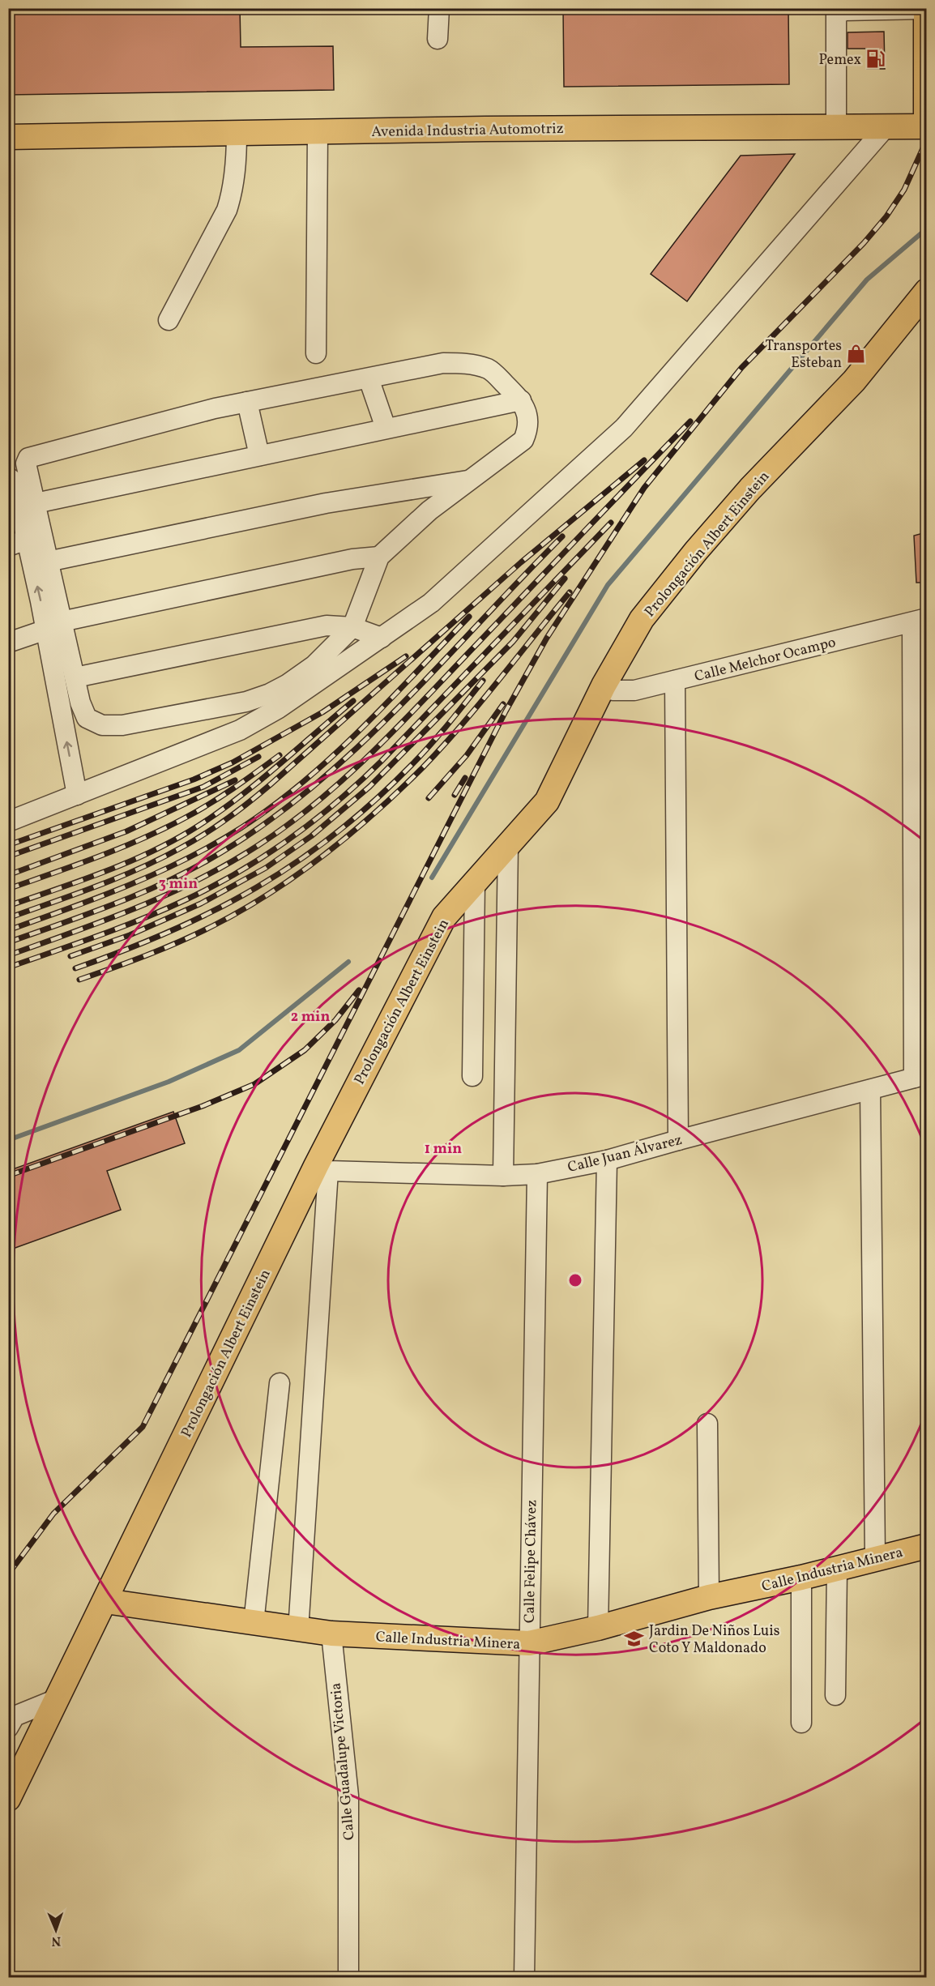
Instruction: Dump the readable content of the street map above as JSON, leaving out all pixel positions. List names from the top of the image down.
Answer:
{
  "streets": {
    "main road": ["Avenida Industria Automotriz", "Prolongación Albert Einstein", "Calle Industria Minera"],
    "street": [
      "Calle Melchor Ocampo",
      "Calle Juan Álvarez",
      "Calle Felipe Chávez",
      "Calle Guadalupe Victoria"
    ]
  },
  "crossings": [
    ["Prolongación Albert Einstein", "Calle Melchor Ocampo"],
    ["Prolongación Albert Einstein", "Calle Juan Álvarez"],
    ["Prolongación Albert Einstein", "Calle Industria Minera"],
    ["Calle Juan Álvarez", "Calle Felipe Chávez"],
    ["Calle Felipe Chávez", "Calle Industria Minera"],
    ["Calle Industria Minera", "Calle Guadalupe Victoria"]
  ],
  "places": {
    "fuel station": ["Pemex"],
    "shop": ["Transportes Esteban"],
    "school or university": ["Jardin De Niños Luis Coto Y Maldonado"]
  },
  "north": "bottom",
  "rings": ["3 min", "2 min", "1 min"]
}
